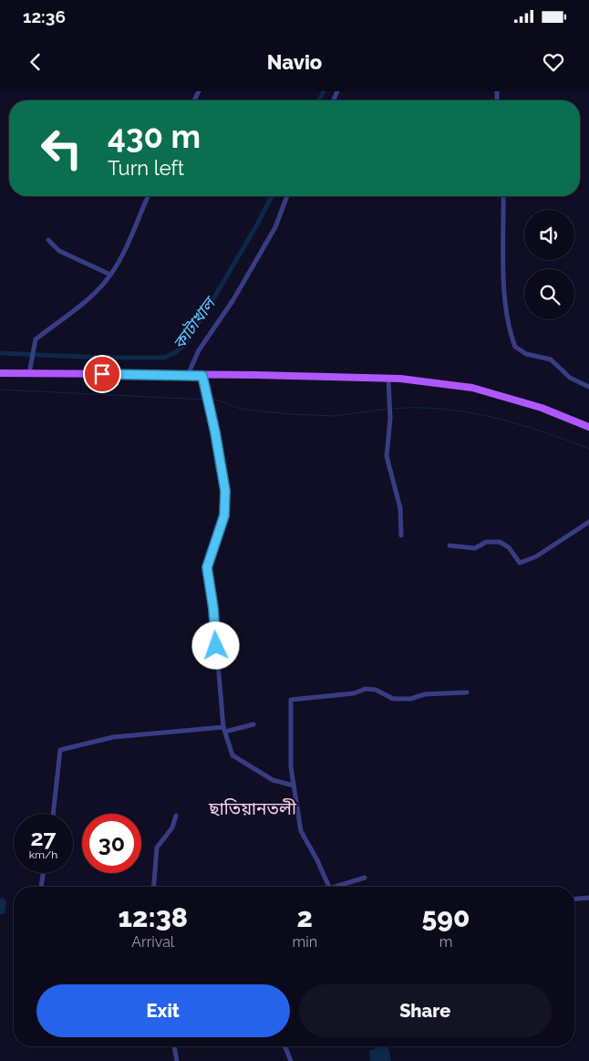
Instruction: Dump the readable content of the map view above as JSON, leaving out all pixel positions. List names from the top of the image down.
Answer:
{
  "districts": ["ছাতিয়ানতলী"],
  "water": ["কাটাখাল"],
  "page": {
    "status": "12:36",
    "header": "Navio",
    "turn": ["430 m", "Turn left"],
    "speed": "27 km/h",
    "limit": "30",
    "eta": [
      "12:38",
      "Arrival",
      "2",
      "min",
      "590",
      "m"
    ],
    "buttons": ["Exit", "Share"]
  }
}
